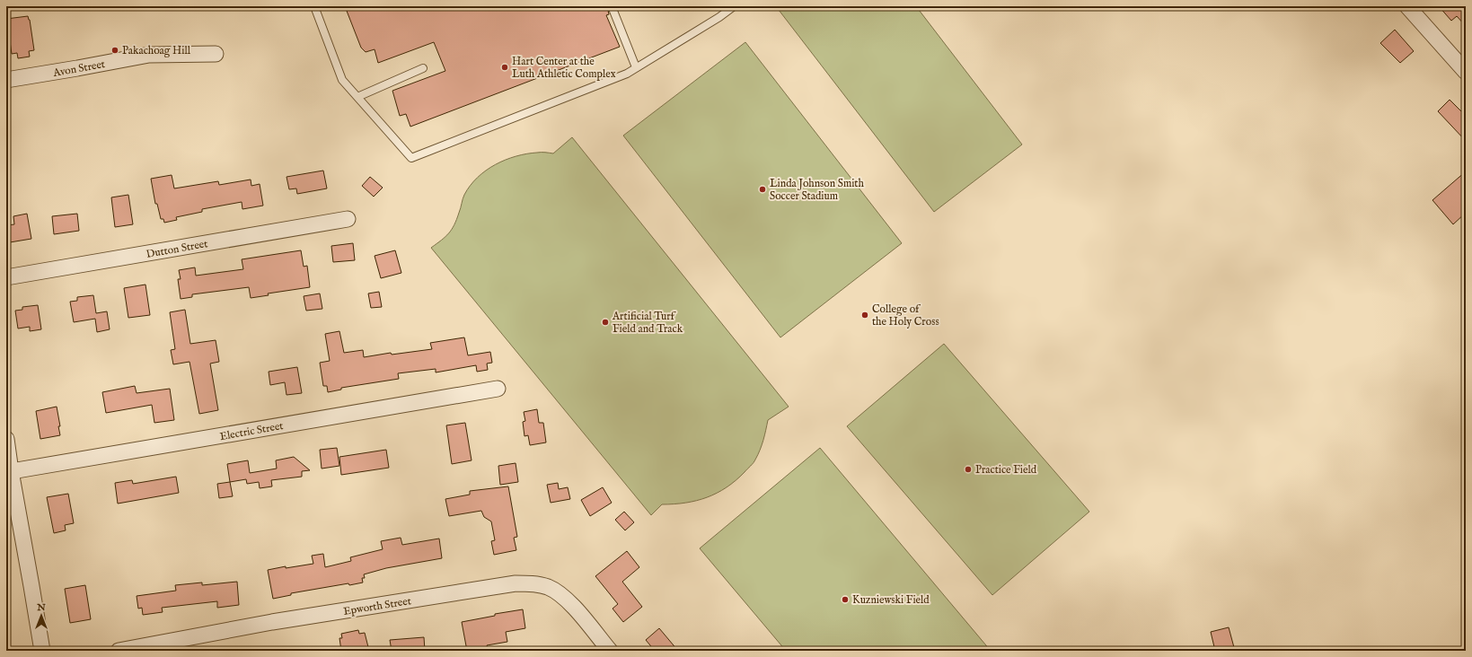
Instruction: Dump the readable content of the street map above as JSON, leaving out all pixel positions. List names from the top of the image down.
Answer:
{
  "streets": {
    "street": [
      "Avon Street",
      "Dutton Street",
      "Electric Street",
      "Epworth Street"
    ]
  },
  "places": [
    "Pakachoag Hill",
    "Hart Center at the Luth Athletic Complex",
    "Linda Johnson Smith Soccer Stadium",
    "College of the Holy Cross",
    "Artificial Turf Field and Track",
    "Practice Field",
    "Kuzniewski Field"
  ],
  "north": "top"
}
